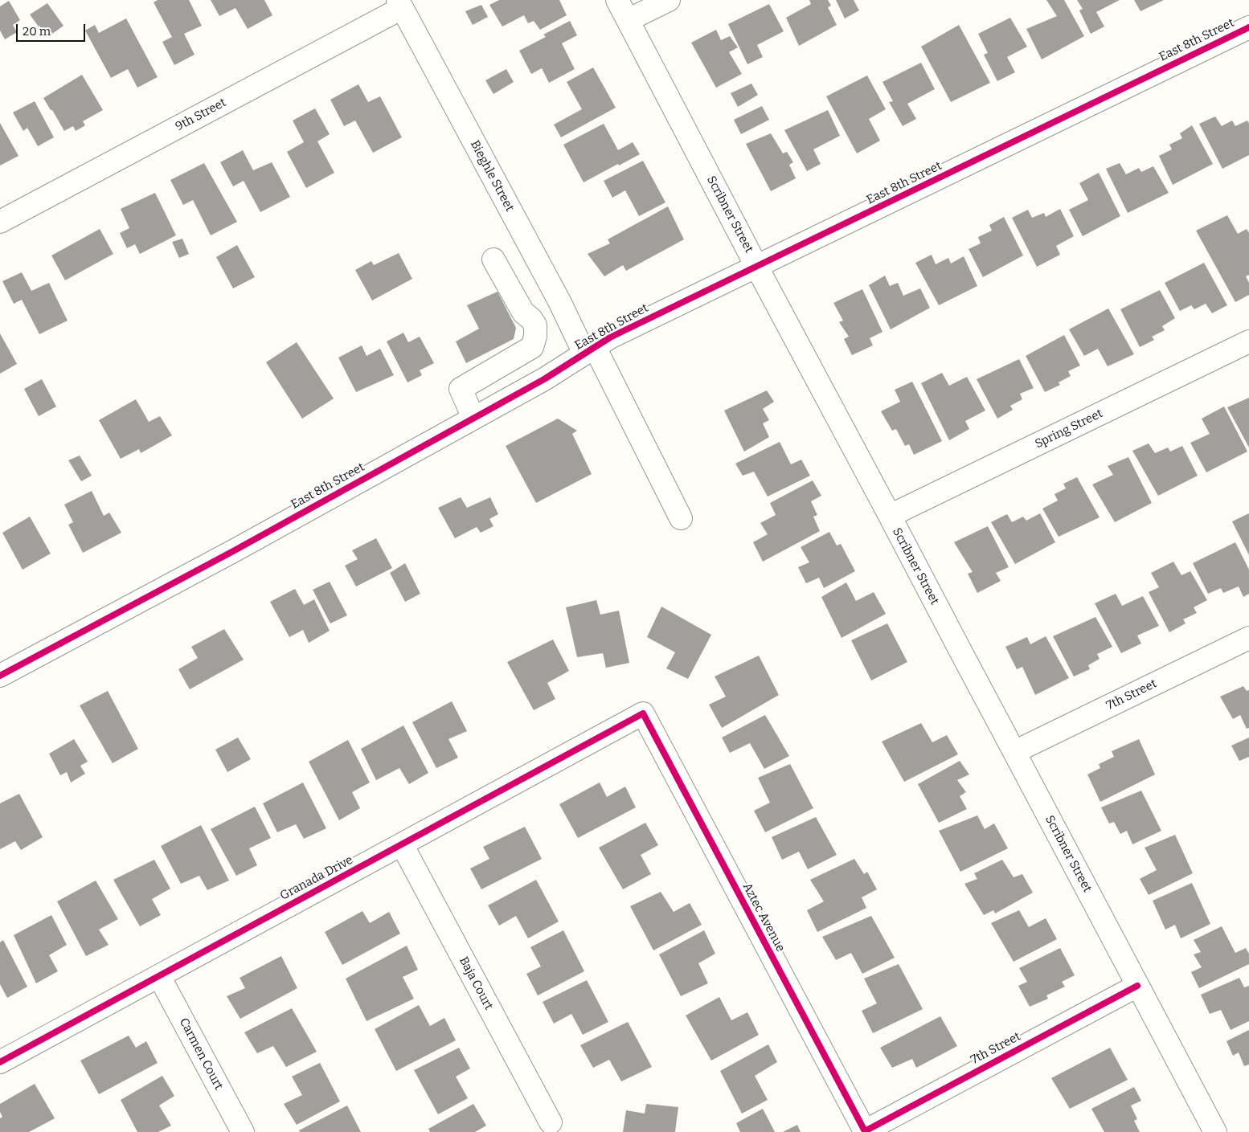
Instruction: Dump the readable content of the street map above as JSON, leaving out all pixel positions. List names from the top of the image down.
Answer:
{
  "streets": {
    "street": [
      "East 8th Street",
      "9th Street",
      "Bieghle Street",
      "Scribner Street",
      "Spring Street",
      "7th Street",
      "Granada Drive",
      "Aztec Avenue",
      "Baja Court",
      "Carmen Court"
    ]
  },
  "crossings": [
    ["East 8th Street", "Bieghle Street"],
    ["East 8th Street", "Scribner Street"],
    ["9th Street", "Bieghle Street"],
    ["Scribner Street", "Spring Street"],
    ["Scribner Street", "7th Street"],
    ["7th Street", "Aztec Avenue"],
    ["Granada Drive", "Aztec Avenue"],
    ["Granada Drive", "Baja Court"],
    ["Granada Drive", "Carmen Court"]
  ],
  "scale_bar": "20 m"
}
